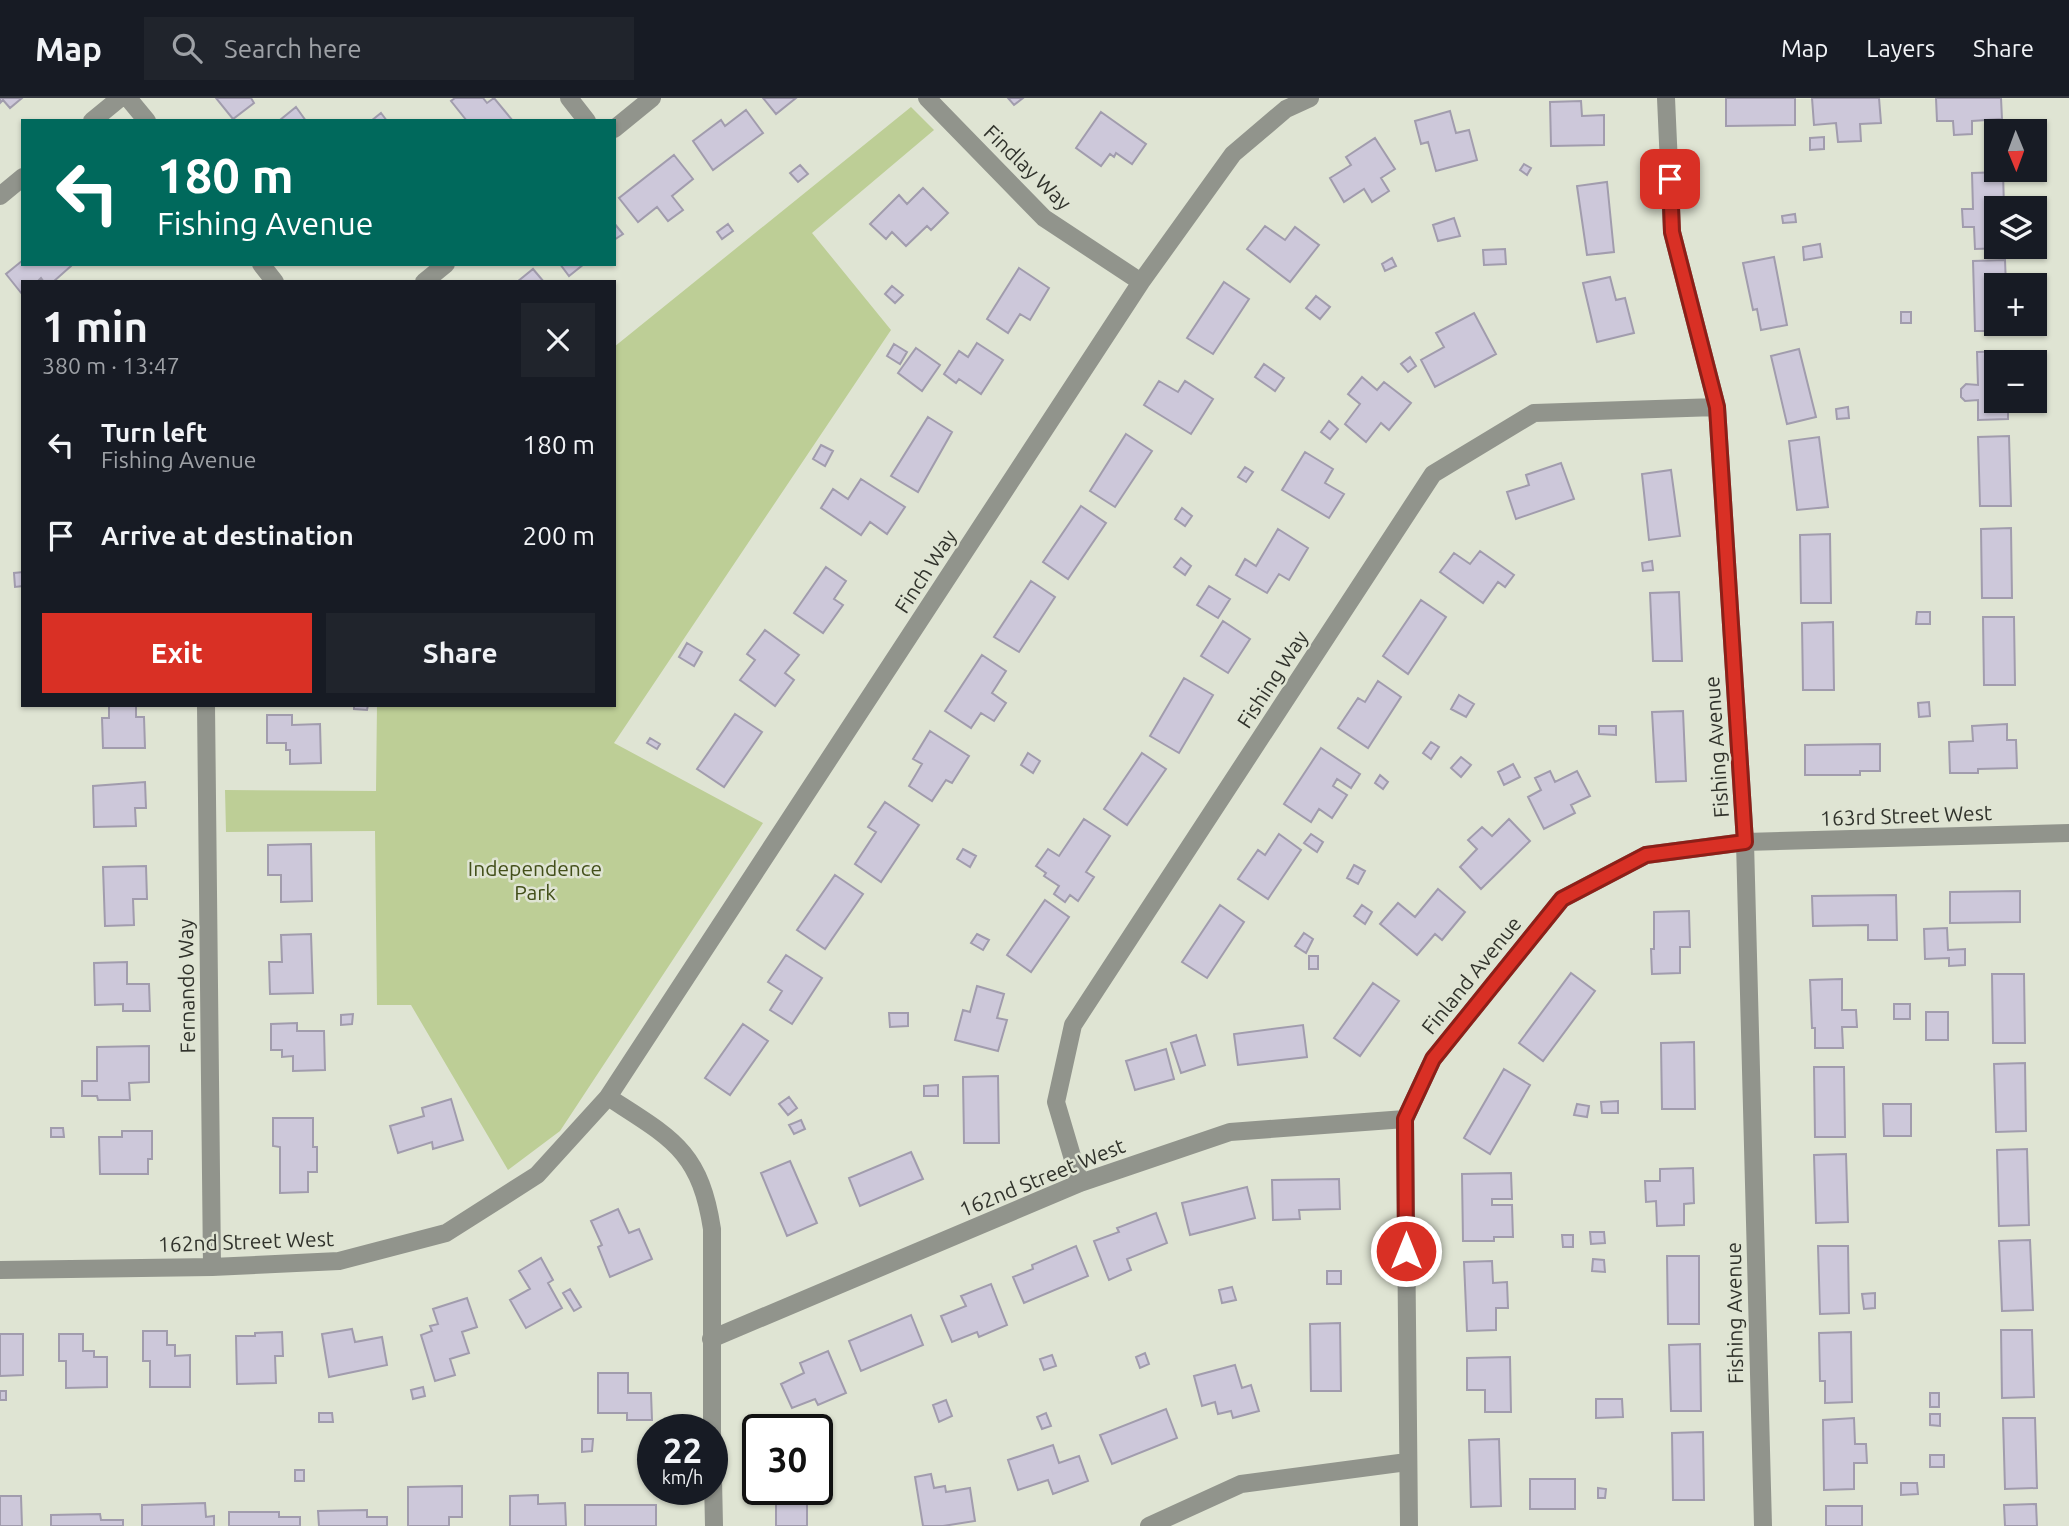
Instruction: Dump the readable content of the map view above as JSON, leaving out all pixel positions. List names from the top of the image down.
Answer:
{
  "streets": {
    "street": [
      "Findlay Way",
      "Finch Way",
      "Fishing Way",
      "Fishing Avenue",
      "163rd Street West",
      "Finland Avenue",
      "Fernando Way",
      "162nd Street West"
    ]
  },
  "crossings": [
    ["Findlay Way", "Finch Way"],
    ["Finch Way", "162nd Street West"],
    ["Fishing Way", "Fishing Avenue"],
    ["Fishing Way", "162nd Street West"],
    ["Fishing Avenue", "163rd Street West"],
    ["Fishing Avenue", "Finland Avenue"],
    ["163rd Street West", "Finland Avenue"],
    ["Finland Avenue", "162nd Street West"],
    ["Fernando Way", "162nd Street West"]
  ],
  "parks": ["Independence Park"],
  "north": "bottom",
  "page": {
    "header": "Map",
    "search": "Search here",
    "nav": ["Map", "Layers", "Share"],
    "map_buttons": ["+", "−"],
    "turn": ["180 m", "Fishing Avenue"],
    "heading": ["1 min", "380 m · 13:47"],
    "list": [
      {
        "name": "Turn left",
        "note": "Fishing Avenue",
        "value": "180 m"
      },
      {
        "name": "Arrive at destination",
        "value": "200 m"
      }
    ],
    "buttons": ["Exit", "Share"],
    "speed": "22 km/h",
    "limit": "30"
  }
}
